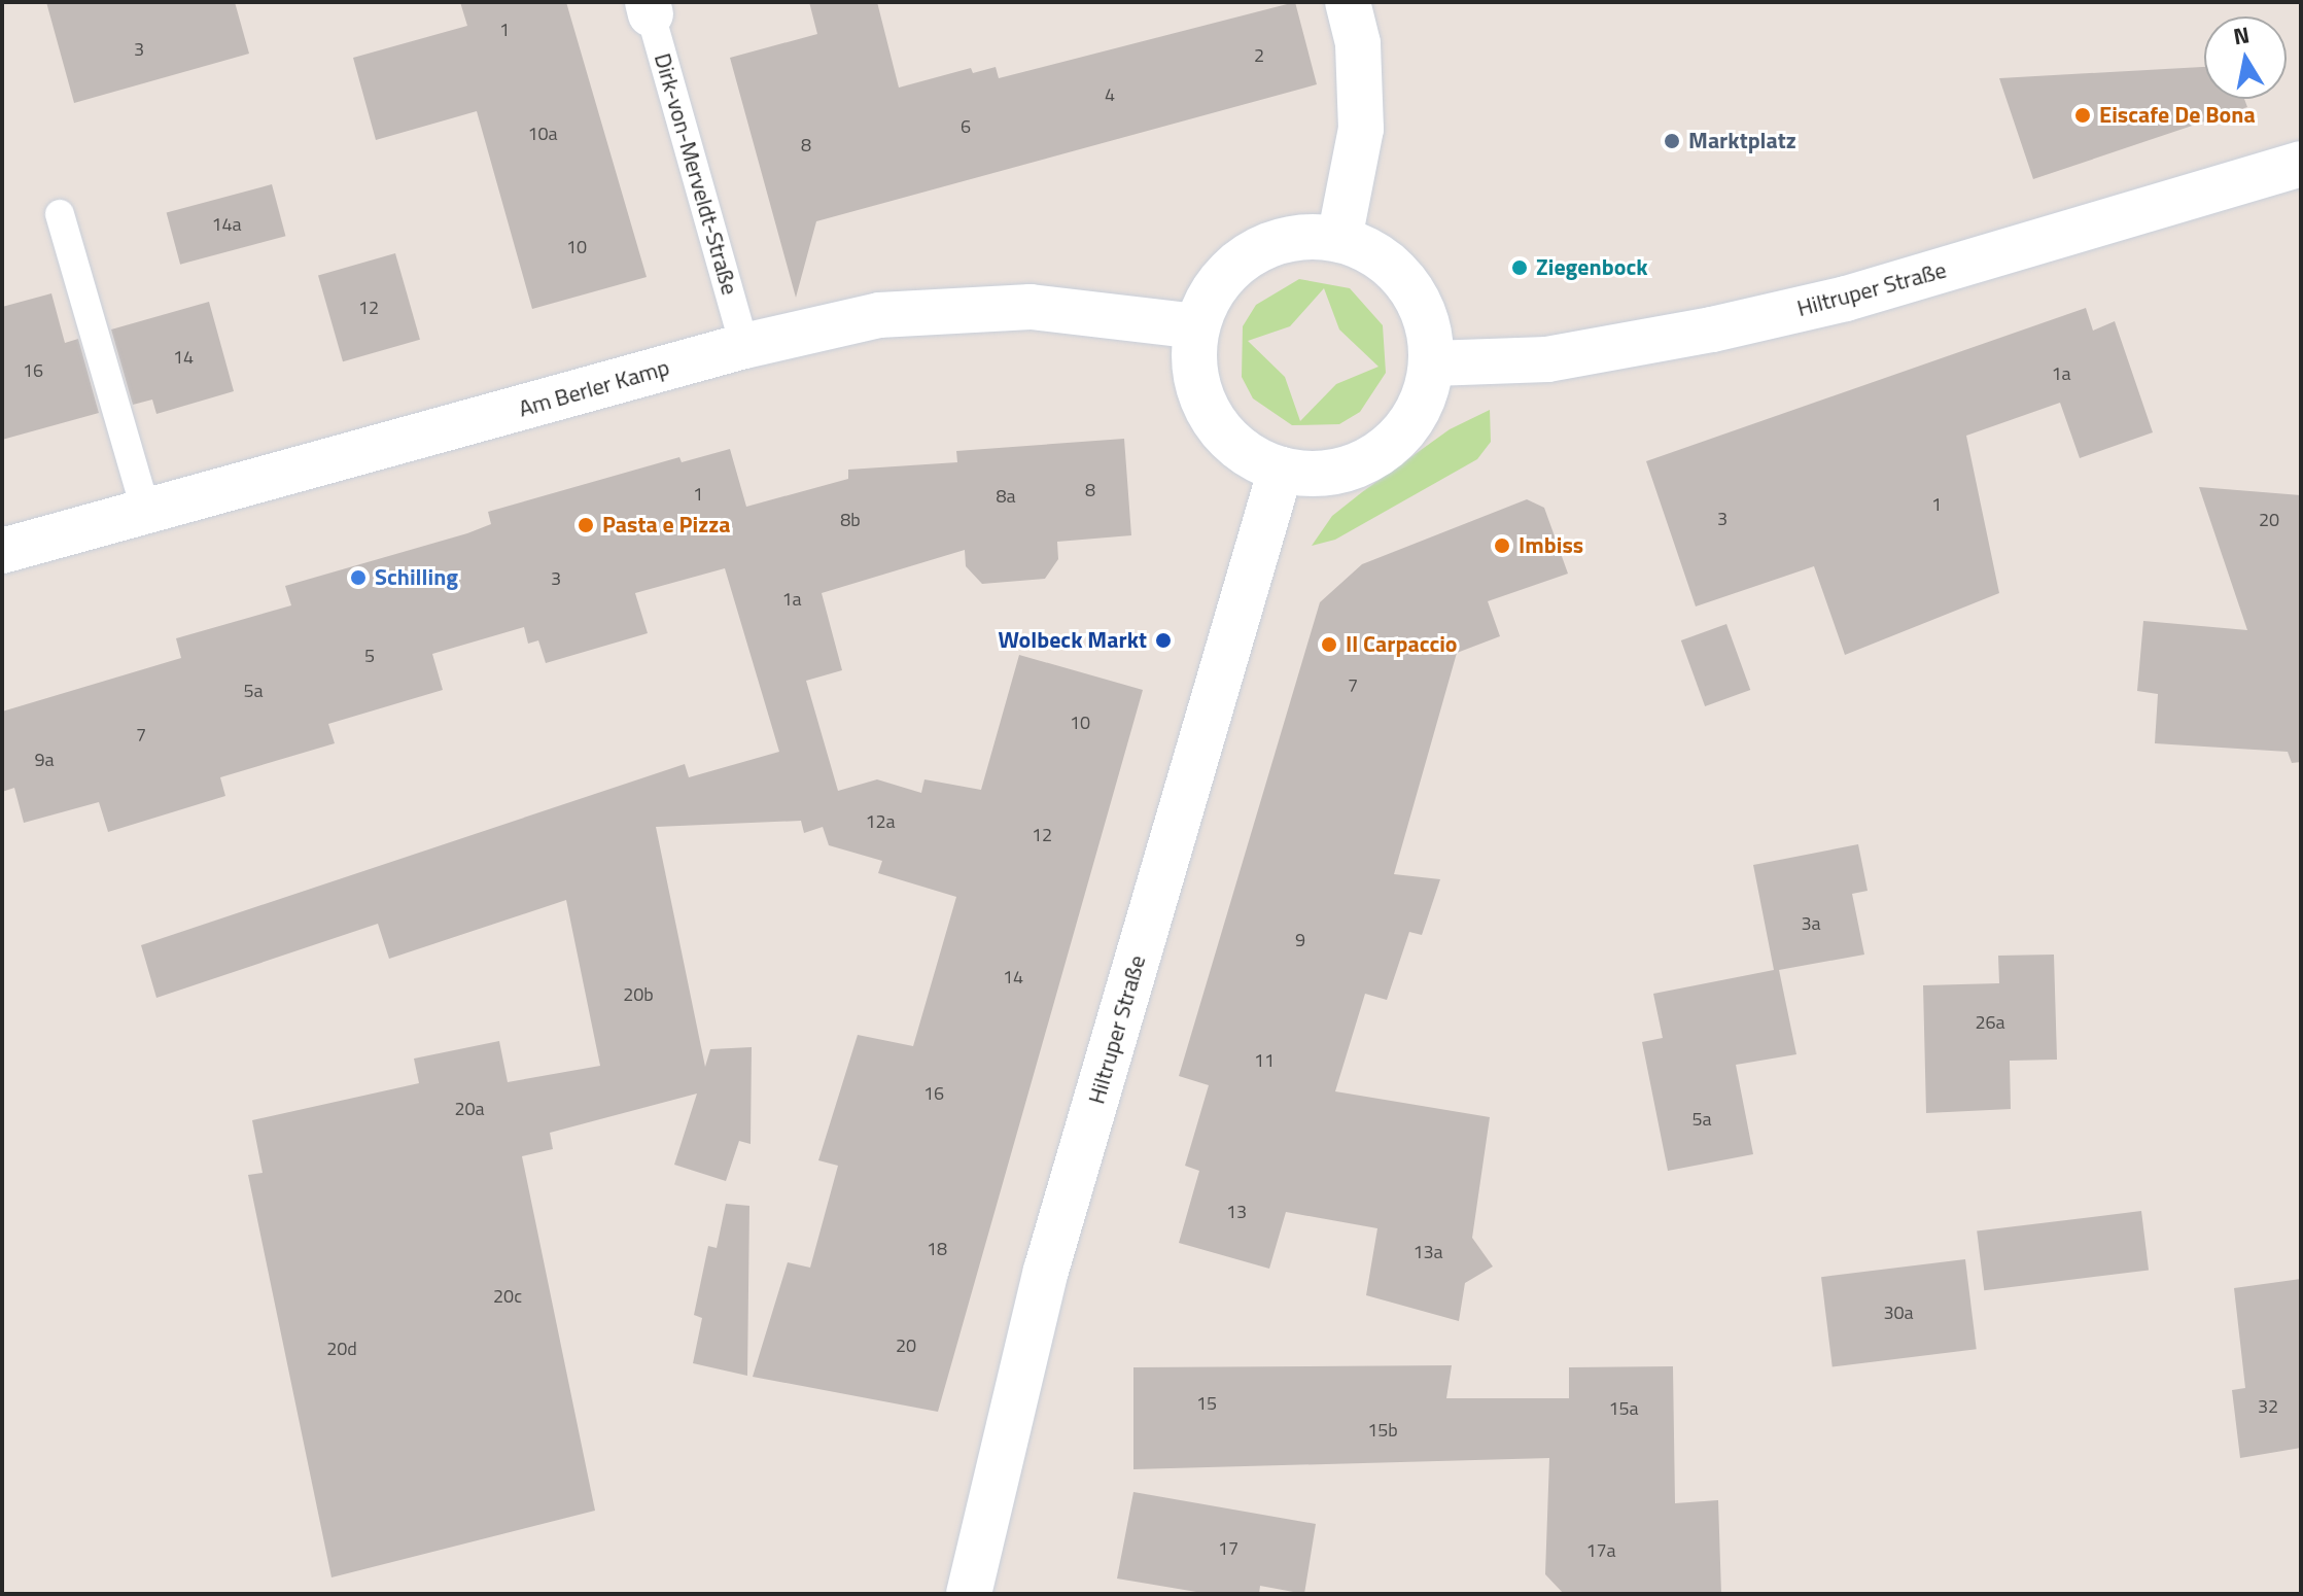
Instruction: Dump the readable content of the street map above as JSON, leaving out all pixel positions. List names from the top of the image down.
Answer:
{
  "streets": {
    "street": ["Hiltruper Straße", "Am Berler Kamp"],
    "lane": ["Dirk-von-Merveldt-Straße"]
  },
  "crossings": [
    ["Dirk-von-Merveldt-Straße", "Am Berler Kamp"],
    ["Hiltruper Straße", "Am Berler Kamp"]
  ],
  "places": [
    "Eiscafe De Bona",
    "Marktplatz",
    "Ziegenbock",
    "Pasta e Pizza",
    "Imbiss",
    "Schilling",
    "Wolbeck Markt",
    "Il Carpaccio"
  ],
  "house_numbers": [
    "1",
    "3",
    "2",
    "4",
    "6",
    "10a",
    "8",
    "14a",
    "10",
    "12",
    "14",
    "16",
    "1a",
    "8",
    "1",
    "8a",
    "1",
    "3",
    "8b",
    "20",
    "3",
    "1a",
    "5",
    "7",
    "5a",
    "10",
    "7",
    "9a",
    "12a",
    "12",
    "3a",
    "9",
    "14",
    "20b",
    "26a",
    "11",
    "16",
    "20a",
    "5a",
    "13",
    "18",
    "13a",
    "20c",
    "30a",
    "20",
    "20d",
    "15",
    "32",
    "15a",
    "15b",
    "17",
    "17a"
  ],
  "north": "top"
}
